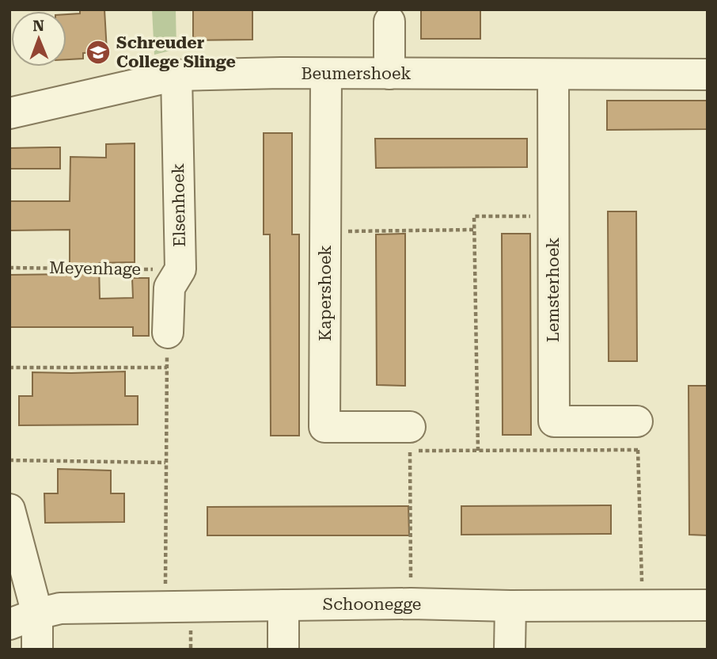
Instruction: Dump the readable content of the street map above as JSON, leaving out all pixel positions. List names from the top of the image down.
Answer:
{
  "streets": {
    "street": [
      "Beumershoek",
      "Elsenhoek",
      "Lemsterhoek",
      "Kapershoek",
      "Schoonegge"
    ],
    "path": ["Meyenhage"]
  },
  "crossings": [
    ["Beumershoek", "Elsenhoek"],
    ["Beumershoek", "Lemsterhoek"],
    ["Beumershoek", "Kapershoek"],
    ["Elsenhoek", "Meyenhage"]
  ],
  "places": {
    "school or university": ["Schreuder College Slinge"]
  },
  "north": "top"
}
